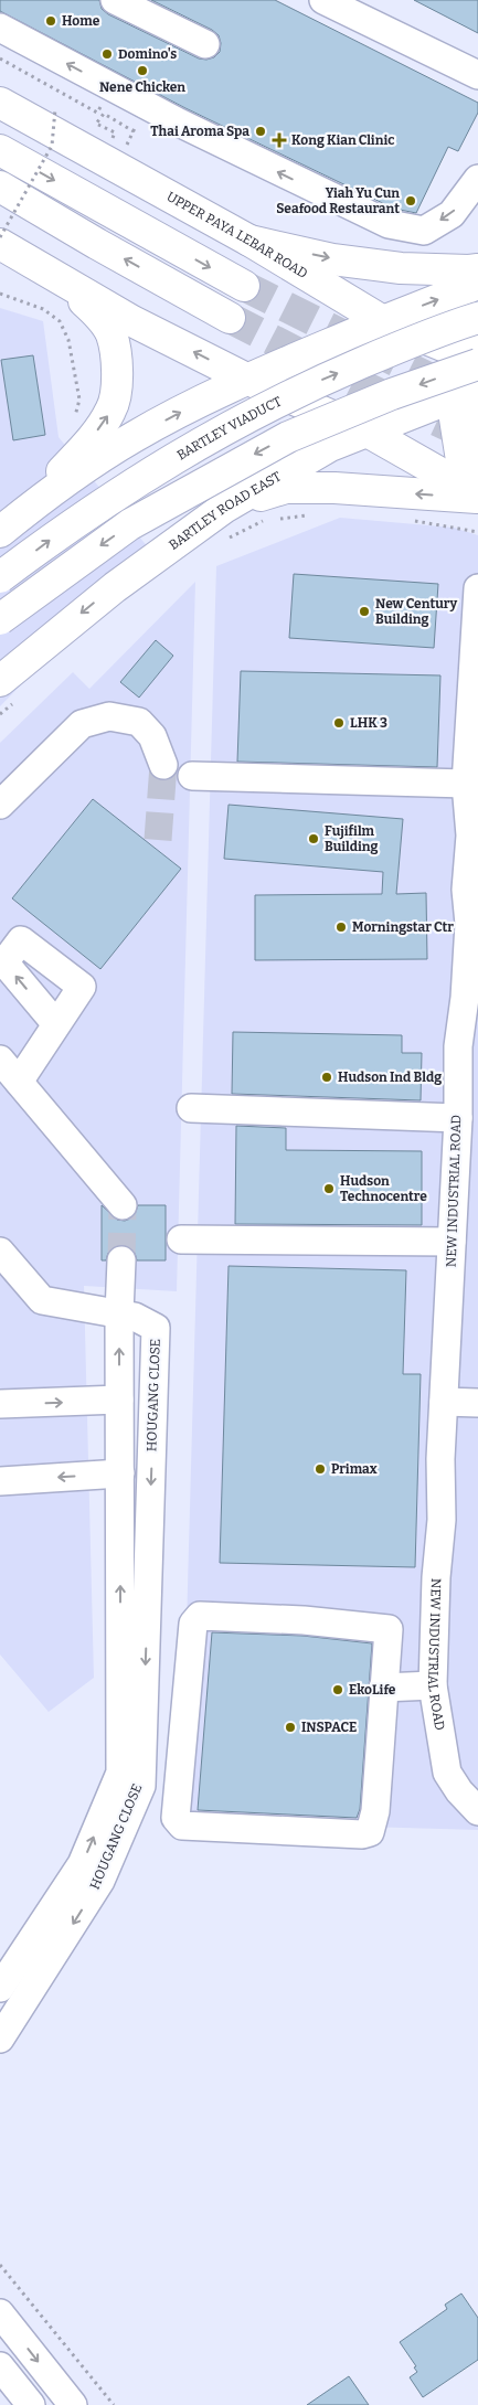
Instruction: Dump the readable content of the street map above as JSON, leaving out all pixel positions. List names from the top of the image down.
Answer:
{
  "streets": {
    "main road": ["UPPER PAYA LEBAR ROAD", "BARTLEY VIADUCT", "BARTLEY ROAD EAST"],
    "street": ["NEW INDUSTRIAL ROAD", "HOUGANG CLOSE"]
  },
  "places": {
    "other": [
      "Home",
      "Domino's",
      "Nene Chicken",
      "Thai Aroma Spa",
      "Yiah Yu Cun Seafood Restaurant",
      "New Century Building",
      "LHK 3",
      "Fujifilm Building",
      "Morningstar Ctr",
      "Hudson Ind Bldg",
      "Hudson Technocentre",
      "Primax",
      "EkoLife",
      "INSPACE"
    ],
    "health": ["Kong Kian Clinic"]
  }
}
